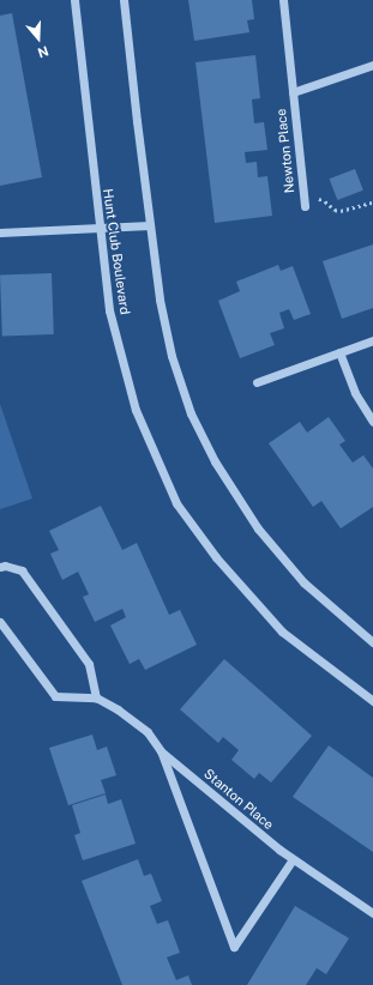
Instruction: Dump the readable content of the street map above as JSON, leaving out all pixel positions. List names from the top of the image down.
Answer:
{
  "streets": {
    "street": ["Newton Place", "Hunt Club Boulevard", "Stanton Place"]
  },
  "north": "bottom"
}
